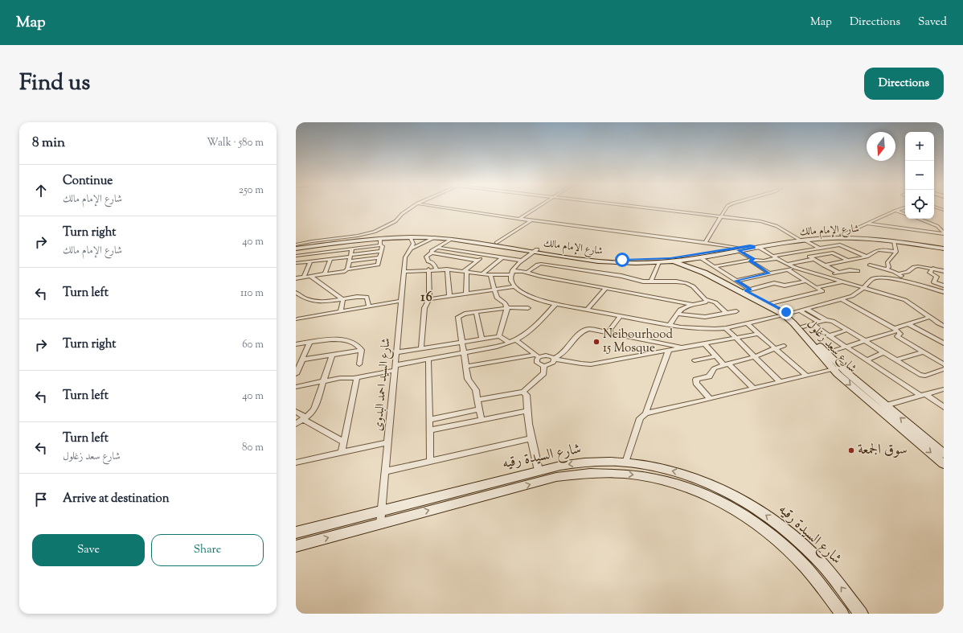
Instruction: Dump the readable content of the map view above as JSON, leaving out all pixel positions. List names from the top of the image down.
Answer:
{
  "streets": {
    "street": [
      "شارع الإمام مالك",
      "شارع سعد زغلول",
      "شارع السيد احمد البدوى",
      "شارع السيدة رقيه"
    ]
  },
  "crossings": [
    ["شارع الإمام مالك", "شارع سعد زغلول"],
    ["شارع السيد احمد البدوى", "شارع السيدة رقيه"]
  ],
  "districts": ["16"],
  "places": ["Neibourhood 15 Mosque", "سوق الجمعة"],
  "north": "bottom",
  "page": {
    "header": "Map",
    "nav": ["Map", "Directions", "Saved"],
    "title": "Find us",
    "buttons": [
      "Directions",
      ["Save", "Share"]
    ],
    "heading": ["8 min", "Walk · 580 m"],
    "map_buttons": ["+", "−"],
    "list": [
      ["Continue", "شارع الإمام مالك", "250 m"],
      ["Turn right", "شارع الإمام مالك", "40 m"],
      ["Turn left", "110 m"],
      ["Turn right", "60 m"],
      ["Turn left", "40 m"],
      ["Turn left", "شارع سعد زغلول", "80 m"],
      "Arrive at destination"
    ]
  }
}
